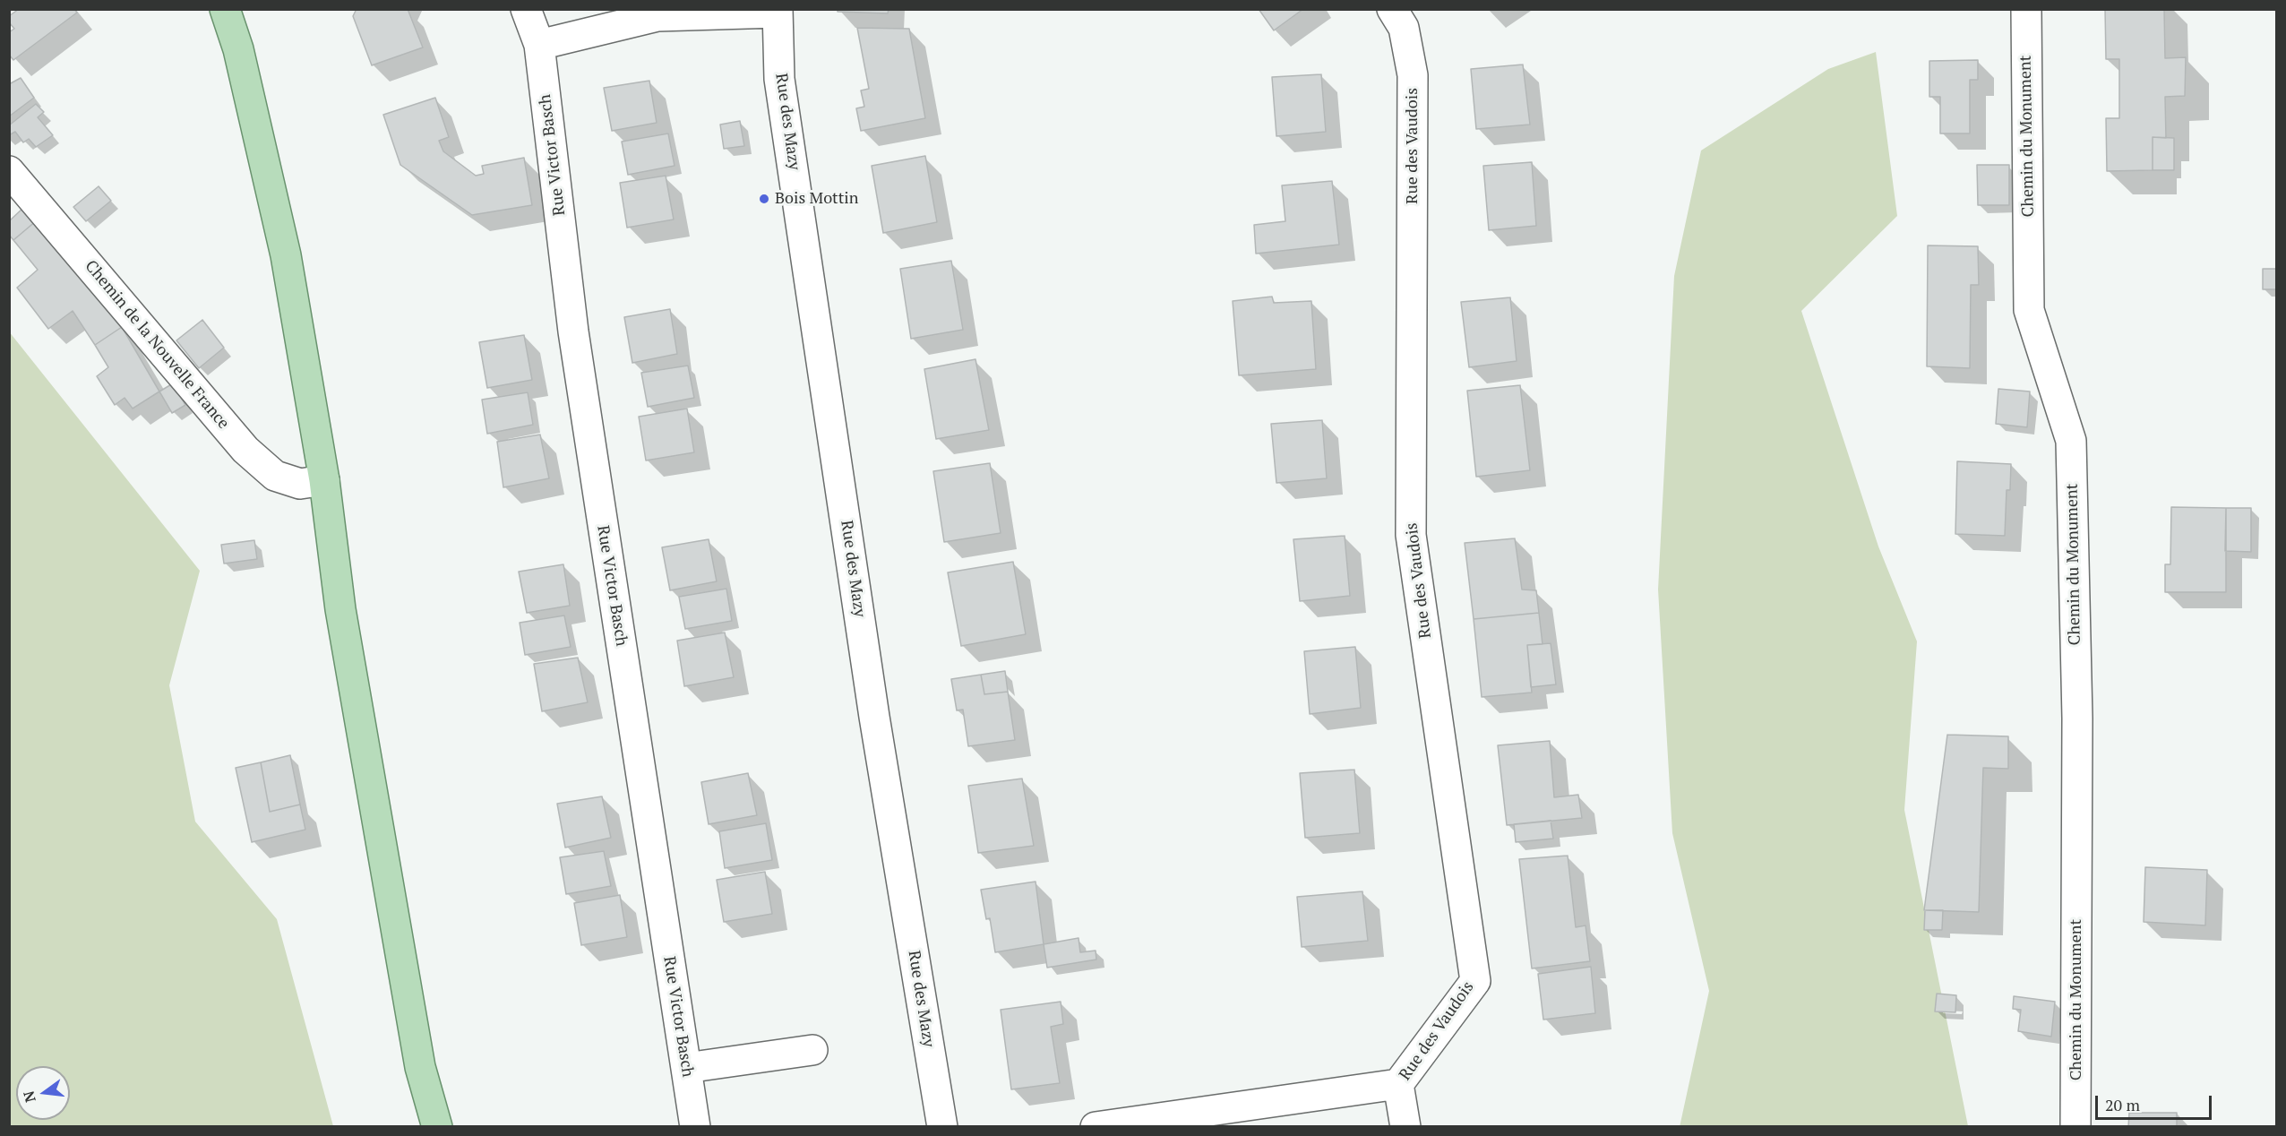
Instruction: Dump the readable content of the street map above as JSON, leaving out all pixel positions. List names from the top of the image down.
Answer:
{
  "streets": {
    "street": [
      "Rue des Mazy",
      "Chemin du Monument",
      "Rue des Vaudois",
      "Rue Victor Basch",
      "Chemin de la Nouvelle France"
    ]
  },
  "places": ["Bois Mottin"],
  "scale_bar": "20 m",
  "north": "left"
}
